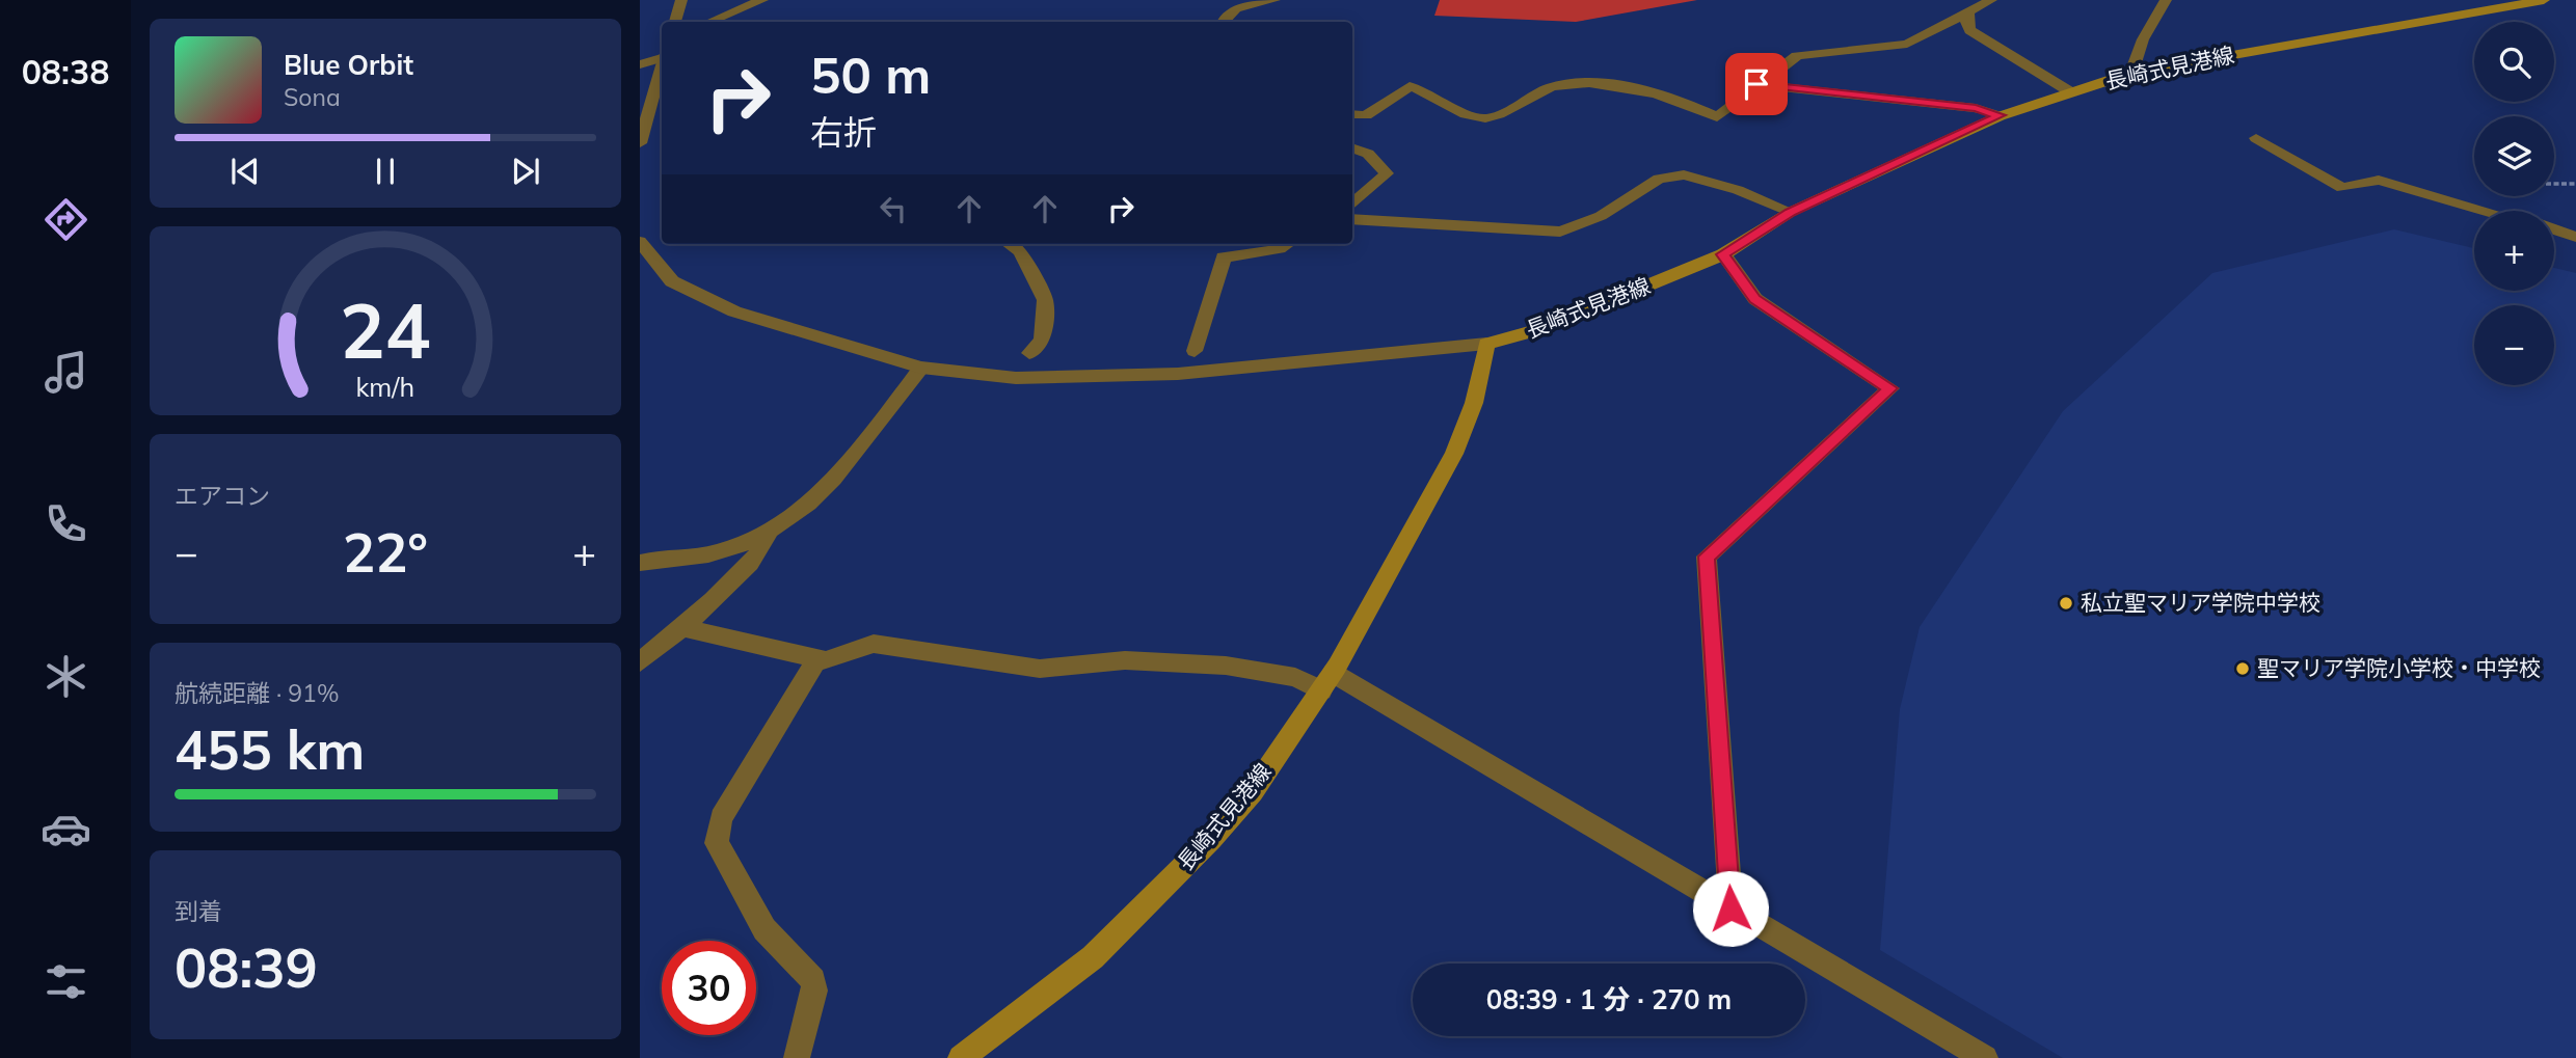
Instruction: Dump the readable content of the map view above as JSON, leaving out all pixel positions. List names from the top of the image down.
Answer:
{
  "streets": {
    "main road": ["長崎式見港線"]
  },
  "places": ["私立聖マリア学院中学校", "聖マリア学院小学校・中学校"],
  "page": {
    "tabs": "08:38",
    "map_buttons": ["+", "−"],
    "turn": ["50 m", "右折"],
    "song": ["Blue Orbit", "Sona"],
    "tile": [
      "エアコン",
      ["航続距離 · 91%", "455 km"],
      ["到着", "08:39"]
    ],
    "heat": ["−", "22°", "+"],
    "limit": "30",
    "trip": "08:39 · 1 分 · 270 m",
    "gauge": ["24", "km/h"]
  }
}
